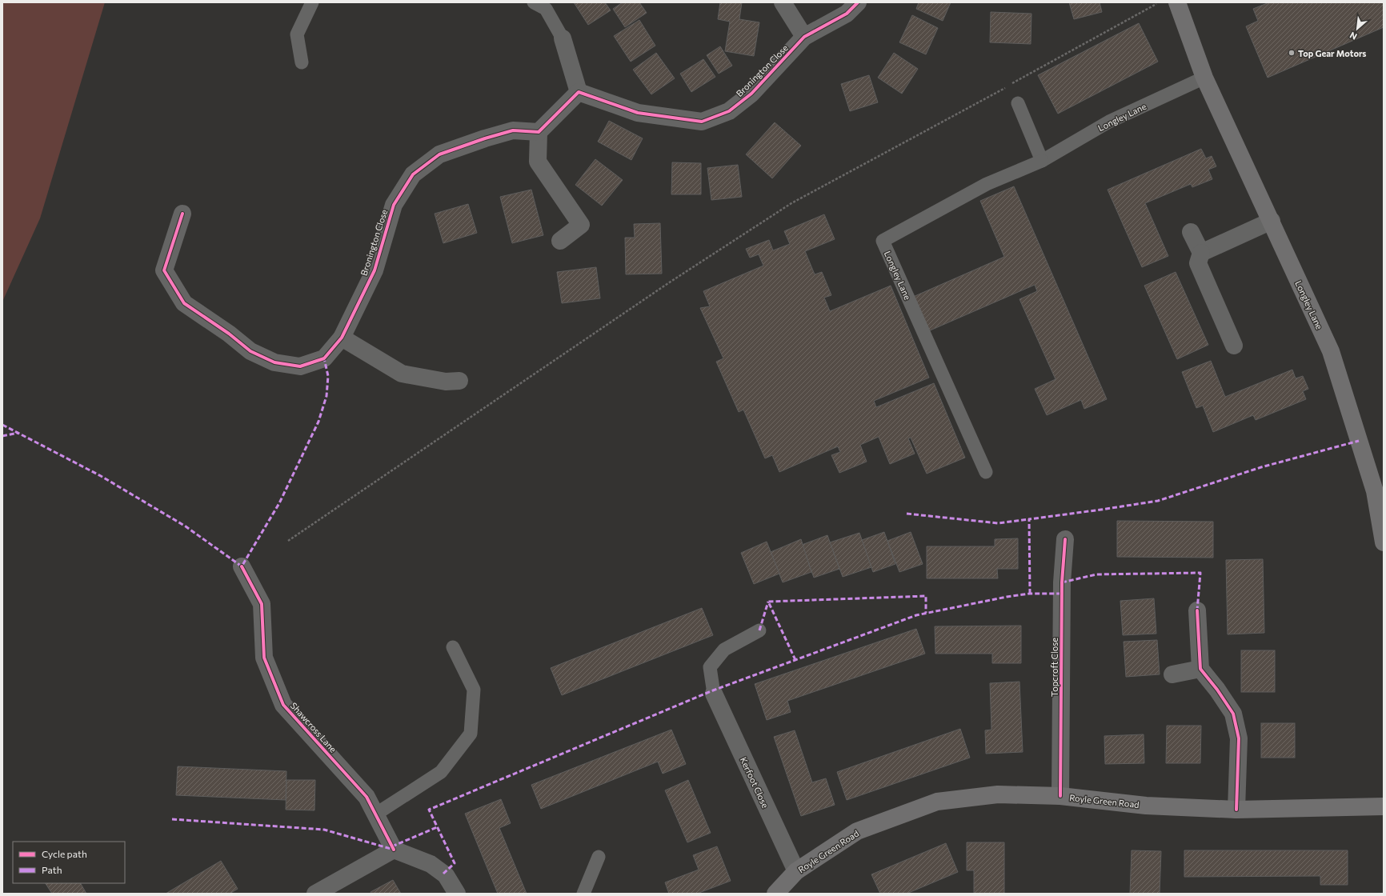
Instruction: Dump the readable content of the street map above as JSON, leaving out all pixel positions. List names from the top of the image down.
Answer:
{
  "streets": {
    "main road": ["Longley Lane", "Royle Green Road"],
    "street": [
      "Bronington Close",
      "Topcroft Close",
      "Shawcross Lane",
      "Kerfoot Close"
    ]
  },
  "crossings": [
    ["Topcroft Close", "Royle Green Road"],
    ["Kerfoot Close", "Royle Green Road"]
  ],
  "places": ["Top Gear Motors"],
  "legend": ["Cycle path", "Path"],
  "north": "bottom left"
}
